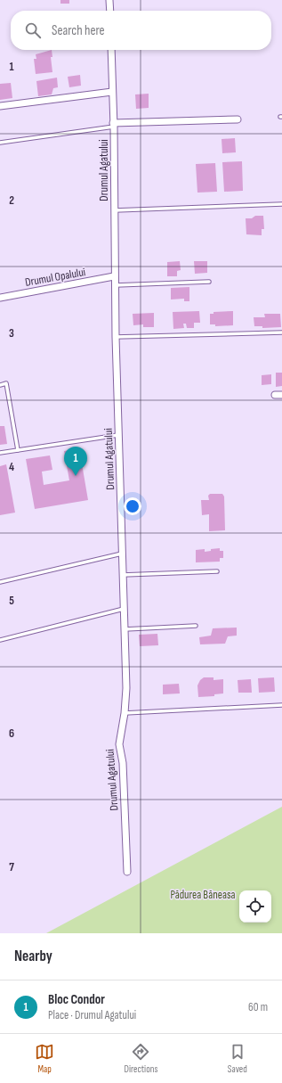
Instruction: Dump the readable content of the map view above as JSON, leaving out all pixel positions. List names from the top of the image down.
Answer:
{
  "streets": {
    "street": ["Drumul Agatului", "Drumul Opalului"]
  },
  "crossings": [
    ["Drumul Agatului", "Drumul Opalului"]
  ],
  "parks": ["Pădurea Băneasa"],
  "page": {
    "search": "Search here",
    "pins": "1",
    "heading": "Nearby",
    "list": [
      {
        "mark": "1",
        "name": "Bloc Condor",
        "note": "Place · Drumul Agatului",
        "value": "60 m"
      }
    ],
    "nav": ["Map", "Directions", "Saved"]
  },
  "grid": {
    "rows": [
      "1",
      "2",
      "3",
      "4",
      "5",
      "6",
      "7"
    ]
  }
}
